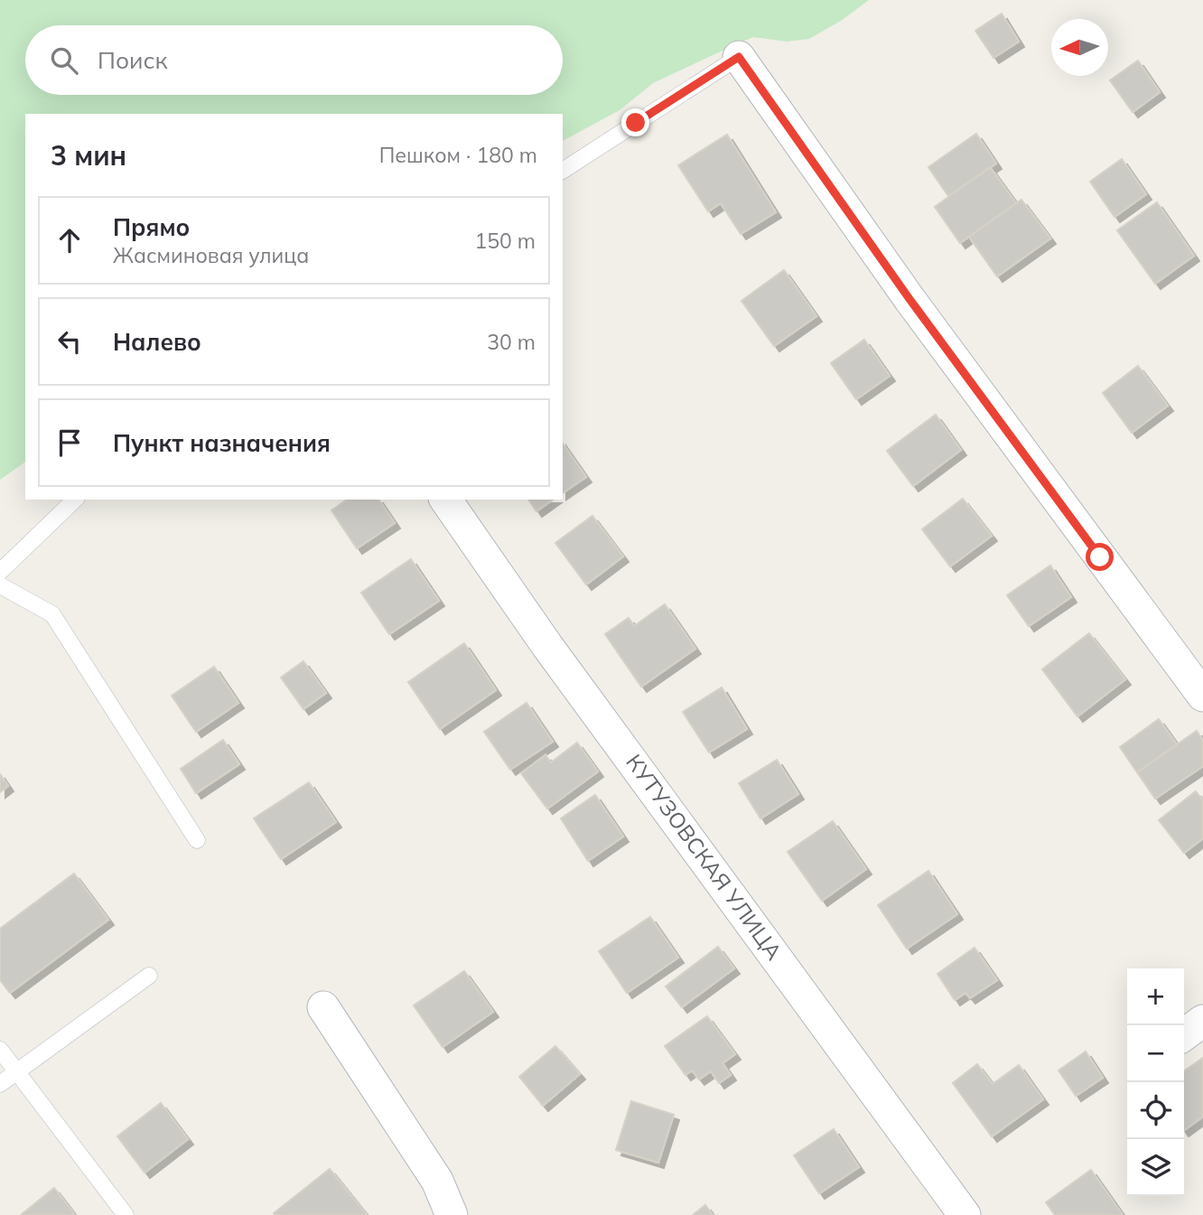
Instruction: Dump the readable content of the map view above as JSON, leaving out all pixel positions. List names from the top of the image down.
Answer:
{
  "streets": {
    "street": ["КУТУЗОВСКАЯ УЛИЦА"]
  },
  "north": "left",
  "page": {
    "search": "Поиск",
    "heading": ["3 мин", "Пешком · 180 m"],
    "list": [
      ["Прямо", "Жасминовая улица", "150 m"],
      ["Налево", "30 m"],
      "Пункт назначения"
    ],
    "map_buttons": ["+", "−"]
  }
}
